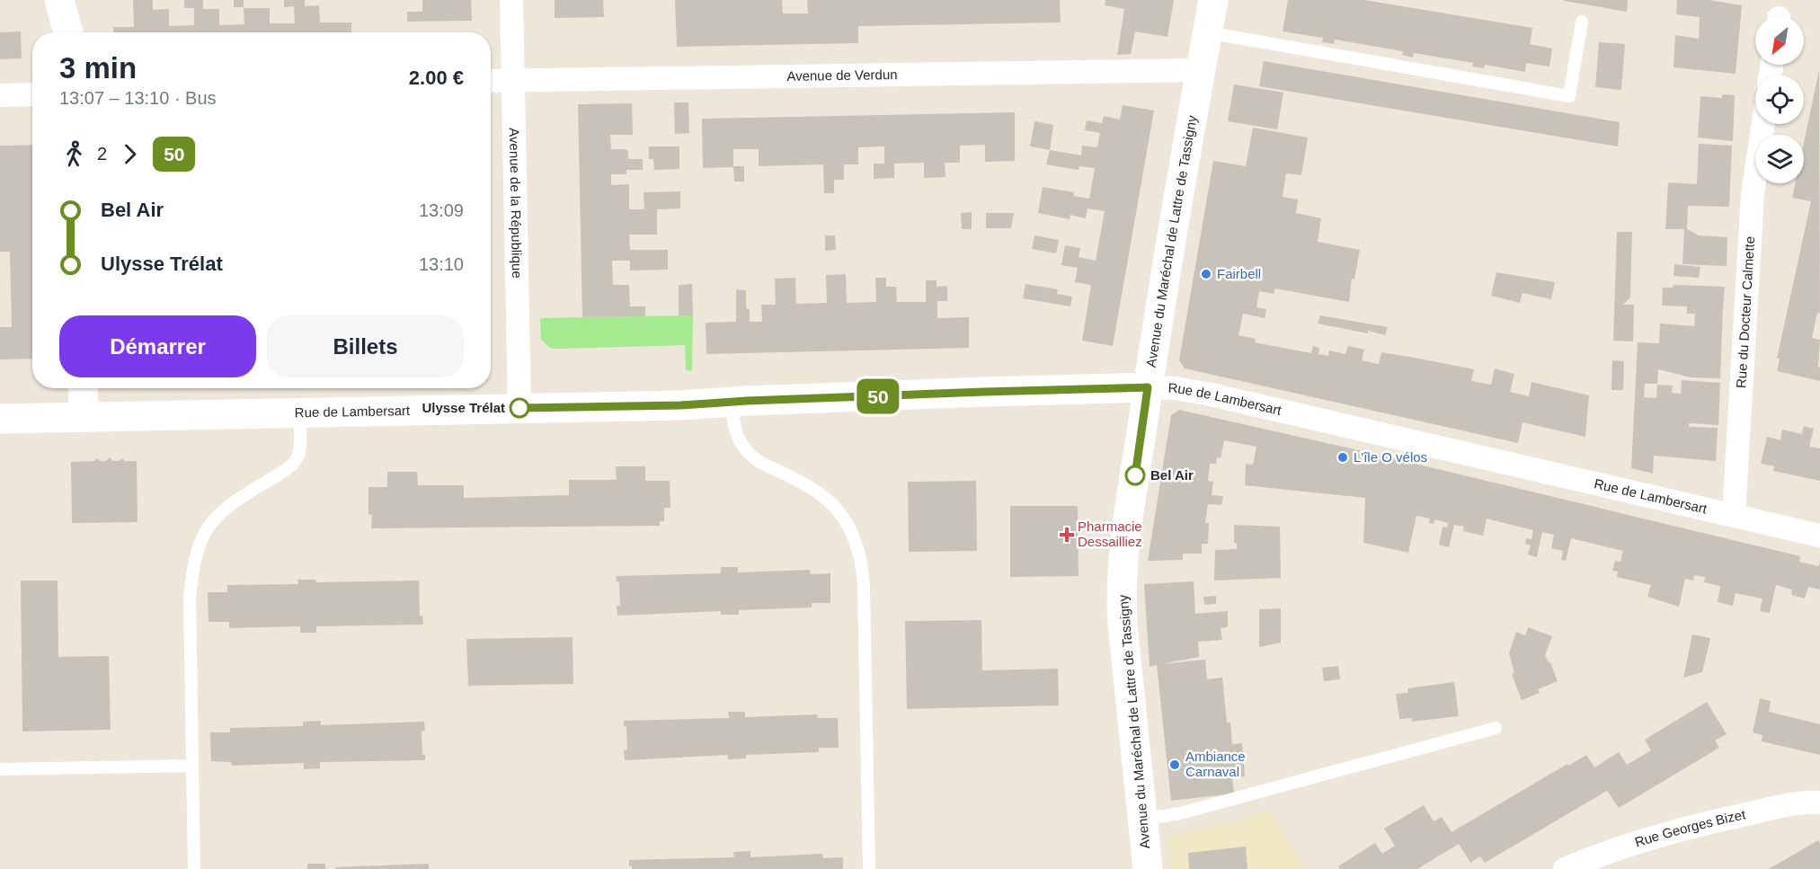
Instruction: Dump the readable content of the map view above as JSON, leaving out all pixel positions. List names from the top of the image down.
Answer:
{
  "streets": {
    "main road": ["Avenue du Maréchal de Lattre de Tassigny", "Rue de Lambersart"],
    "street": [
      "Avenue de Verdun",
      "Avenue de la République",
      "Rue du Docteur Calmette",
      "Rue Georges Bizet"
    ]
  },
  "crossings": [
    ["Avenue de Verdun", "Avenue de la République"],
    ["Avenue de Verdun", "Avenue du Maréchal de Lattre de Tassigny"],
    ["Avenue de la République", "Rue de Lambersart"],
    ["Avenue du Maréchal de Lattre de Tassigny", "Rue de Lambersart"],
    ["Rue du Docteur Calmette", "Rue de Lambersart"]
  ],
  "places": {
    "other": [
      "Fairbell",
      "Ulysse Trélat",
      "L'île O vélos",
      "Bel Air",
      "Ambiance Carnaval"
    ],
    "health": ["Pharmacie Dessailliez"]
  },
  "lines": ["bus line 50"],
  "north": "bottom left",
  "page": {
    "on_map": "50",
    "heading": ["3 min", "13:07 – 13:10 · Bus", "2.00 €"],
    "legs": ["2", "50"],
    "list": [
      {
        "name": "Bel Air",
        "value": "13:09"
      },
      {
        "name": "Ulysse Trélat",
        "value": "13:10"
      }
    ],
    "buttons": ["Démarrer", "Billets"]
  }
}
